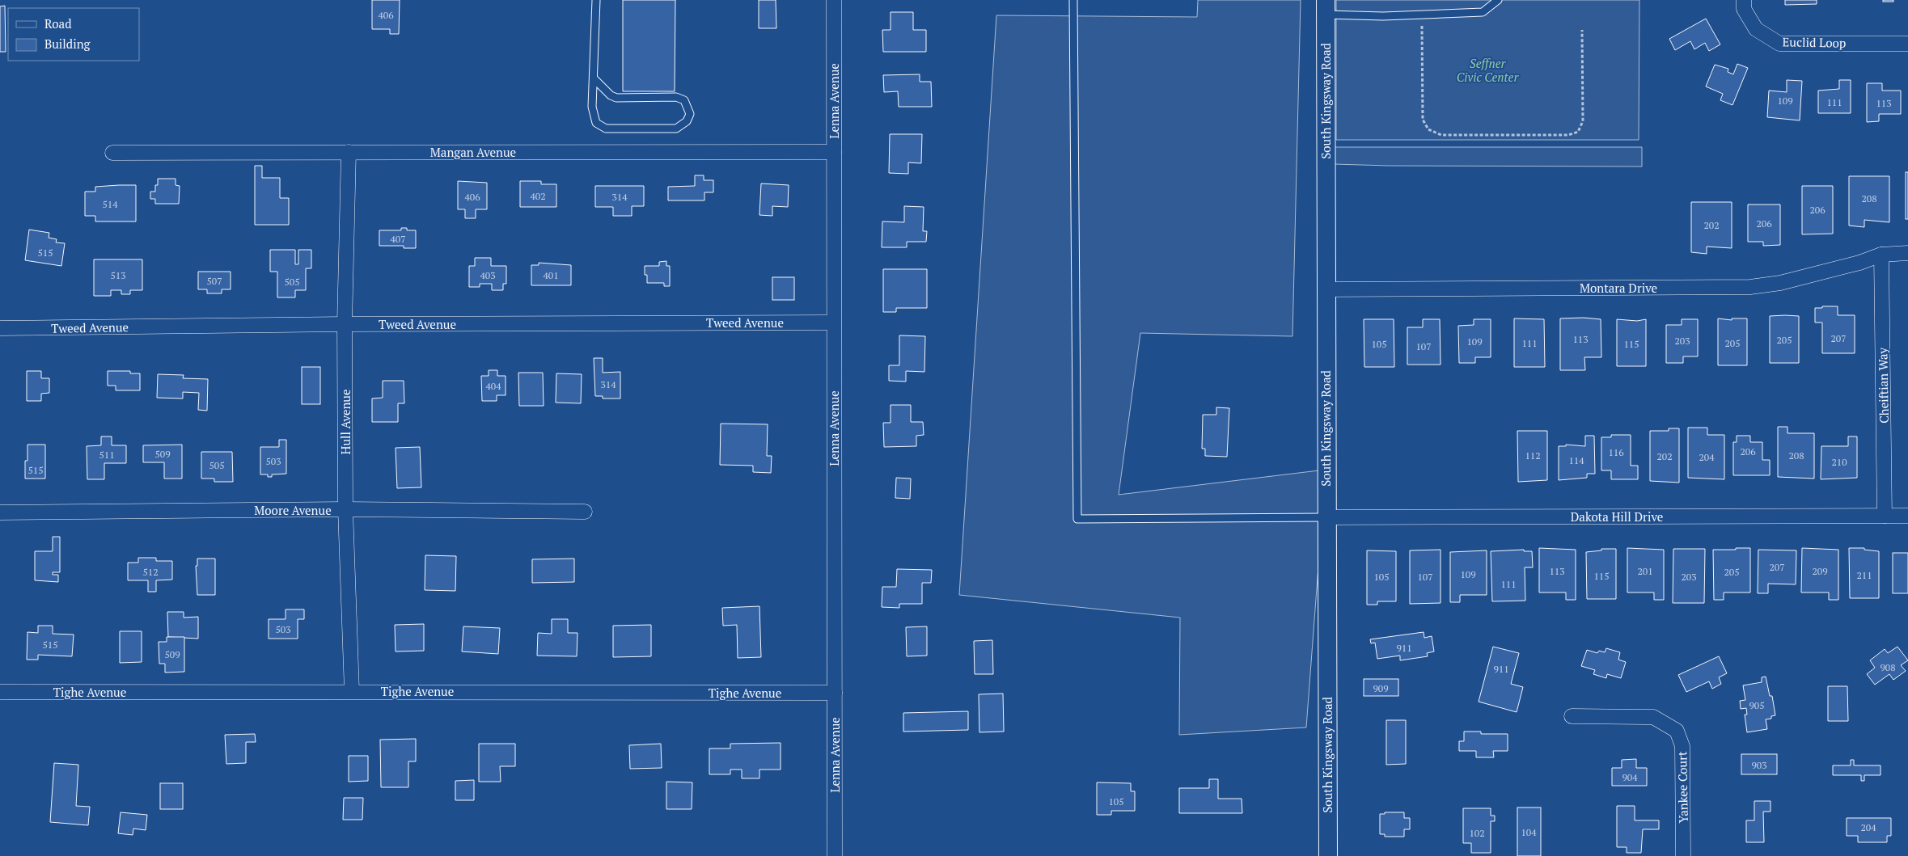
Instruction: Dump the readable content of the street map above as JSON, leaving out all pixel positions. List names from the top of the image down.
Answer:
{
  "streets": {
    "street": [
      "Euclid Loop",
      "Lenna Avenue",
      "South Kingsway Road",
      "Mangan Avenue",
      "Montara Drive",
      "Tweed Avenue",
      "Cheiftian Way",
      "Hull Avenue",
      "Moore Avenue",
      "Dakota Hill Drive",
      "Tighe Avenue",
      "Yankee Court"
    ]
  },
  "crossings": [
    ["Lenna Avenue", "Mangan Avenue"],
    ["Lenna Avenue", "Tweed Avenue"],
    ["Lenna Avenue", "Tighe Avenue"],
    ["South Kingsway Road", "Montara Drive"],
    ["South Kingsway Road", "Dakota Hill Drive"],
    ["Mangan Avenue", "Hull Avenue"],
    ["Montara Drive", "Cheiftian Way"],
    ["Tweed Avenue", "Hull Avenue"],
    ["Cheiftian Way", "Dakota Hill Drive"],
    ["Hull Avenue", "Moore Avenue"],
    ["Hull Avenue", "Tighe Avenue"]
  ],
  "parks": ["Seffner Civic Center"],
  "house_numbers": [
    "406",
    "109",
    "111",
    "113",
    "402",
    "406",
    "314",
    "208",
    "514",
    "206",
    "206",
    "202",
    "407",
    "515",
    "513",
    "403",
    "401",
    "507",
    "505",
    "207",
    "113",
    "205",
    "203",
    "109",
    "111",
    "205",
    "105",
    "115",
    "107",
    "314",
    "404",
    "206",
    "116",
    "509",
    "511",
    "112",
    "208",
    "202",
    "204",
    "114",
    "503",
    "210",
    "505",
    "515",
    "207",
    "113",
    "201",
    "209",
    "512",
    "205",
    "109",
    "211",
    "115",
    "105",
    "107",
    "203",
    "111",
    "503",
    "515",
    "911",
    "509",
    "908",
    "911",
    "909",
    "905",
    "903",
    "904",
    "105",
    "204",
    "104",
    "102"
  ],
  "legend": ["Road", "Building"]
}
